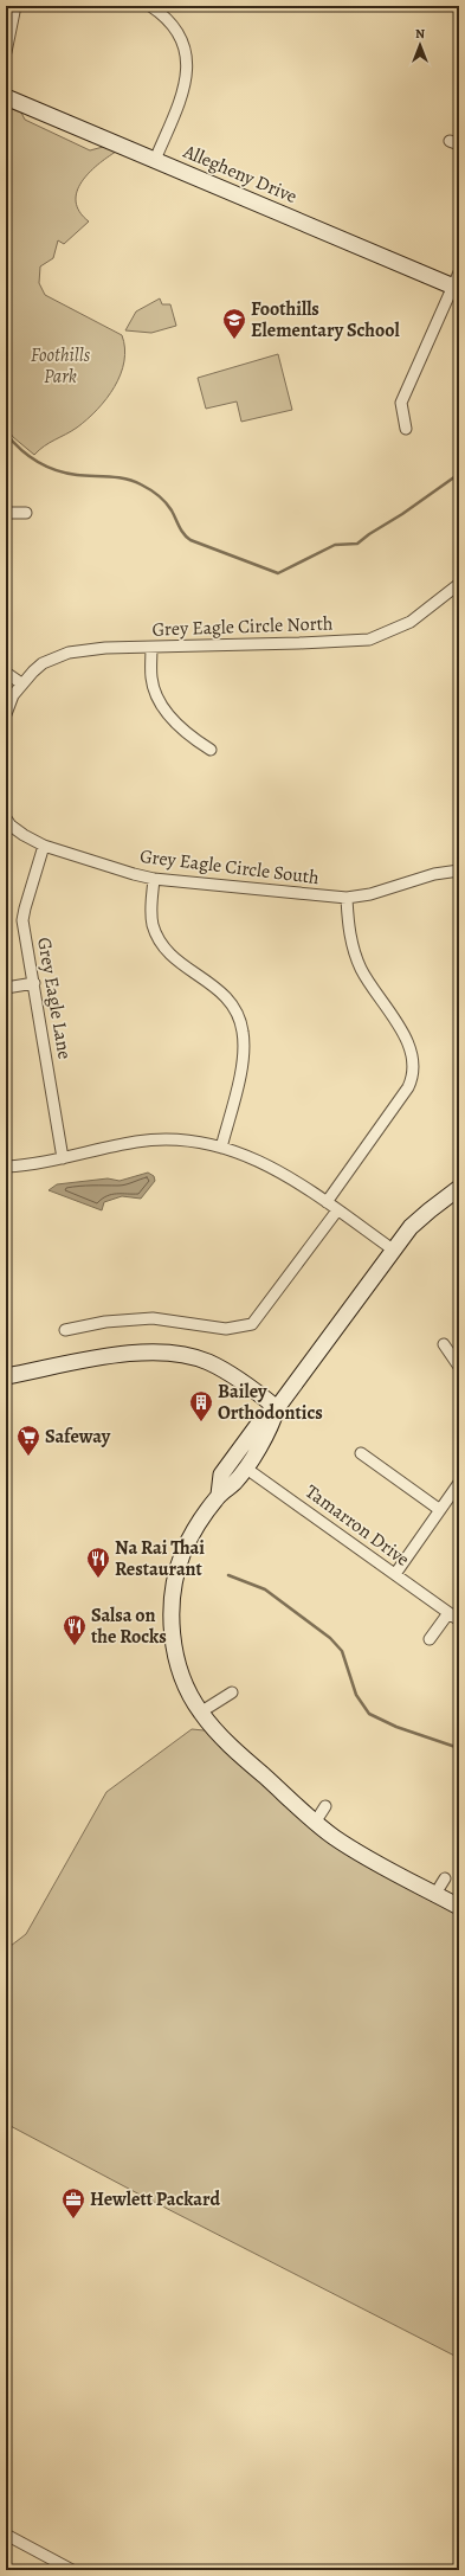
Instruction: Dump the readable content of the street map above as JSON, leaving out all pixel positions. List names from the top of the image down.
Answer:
{
  "streets": {
    "main road": ["Allegheny Drive"],
    "street": [
      "Grey Eagle Circle North",
      "Grey Eagle Circle South",
      "Grey Eagle Lane",
      "Tamarron Drive"
    ]
  },
  "crossings": [
    ["Grey Eagle Circle South", "Grey Eagle Lane"]
  ],
  "parks": ["Foothills Park"],
  "places": {
    "school or university": ["Foothills Elementary School"],
    "building": ["Bailey Orthodontics"],
    "supermarket": ["Safeway"],
    "restaurant": ["Na Rai Thai Restaurant", "Salsa on the Rocks"],
    "office": ["Hewlett Packard"]
  },
  "north": "top"
}
